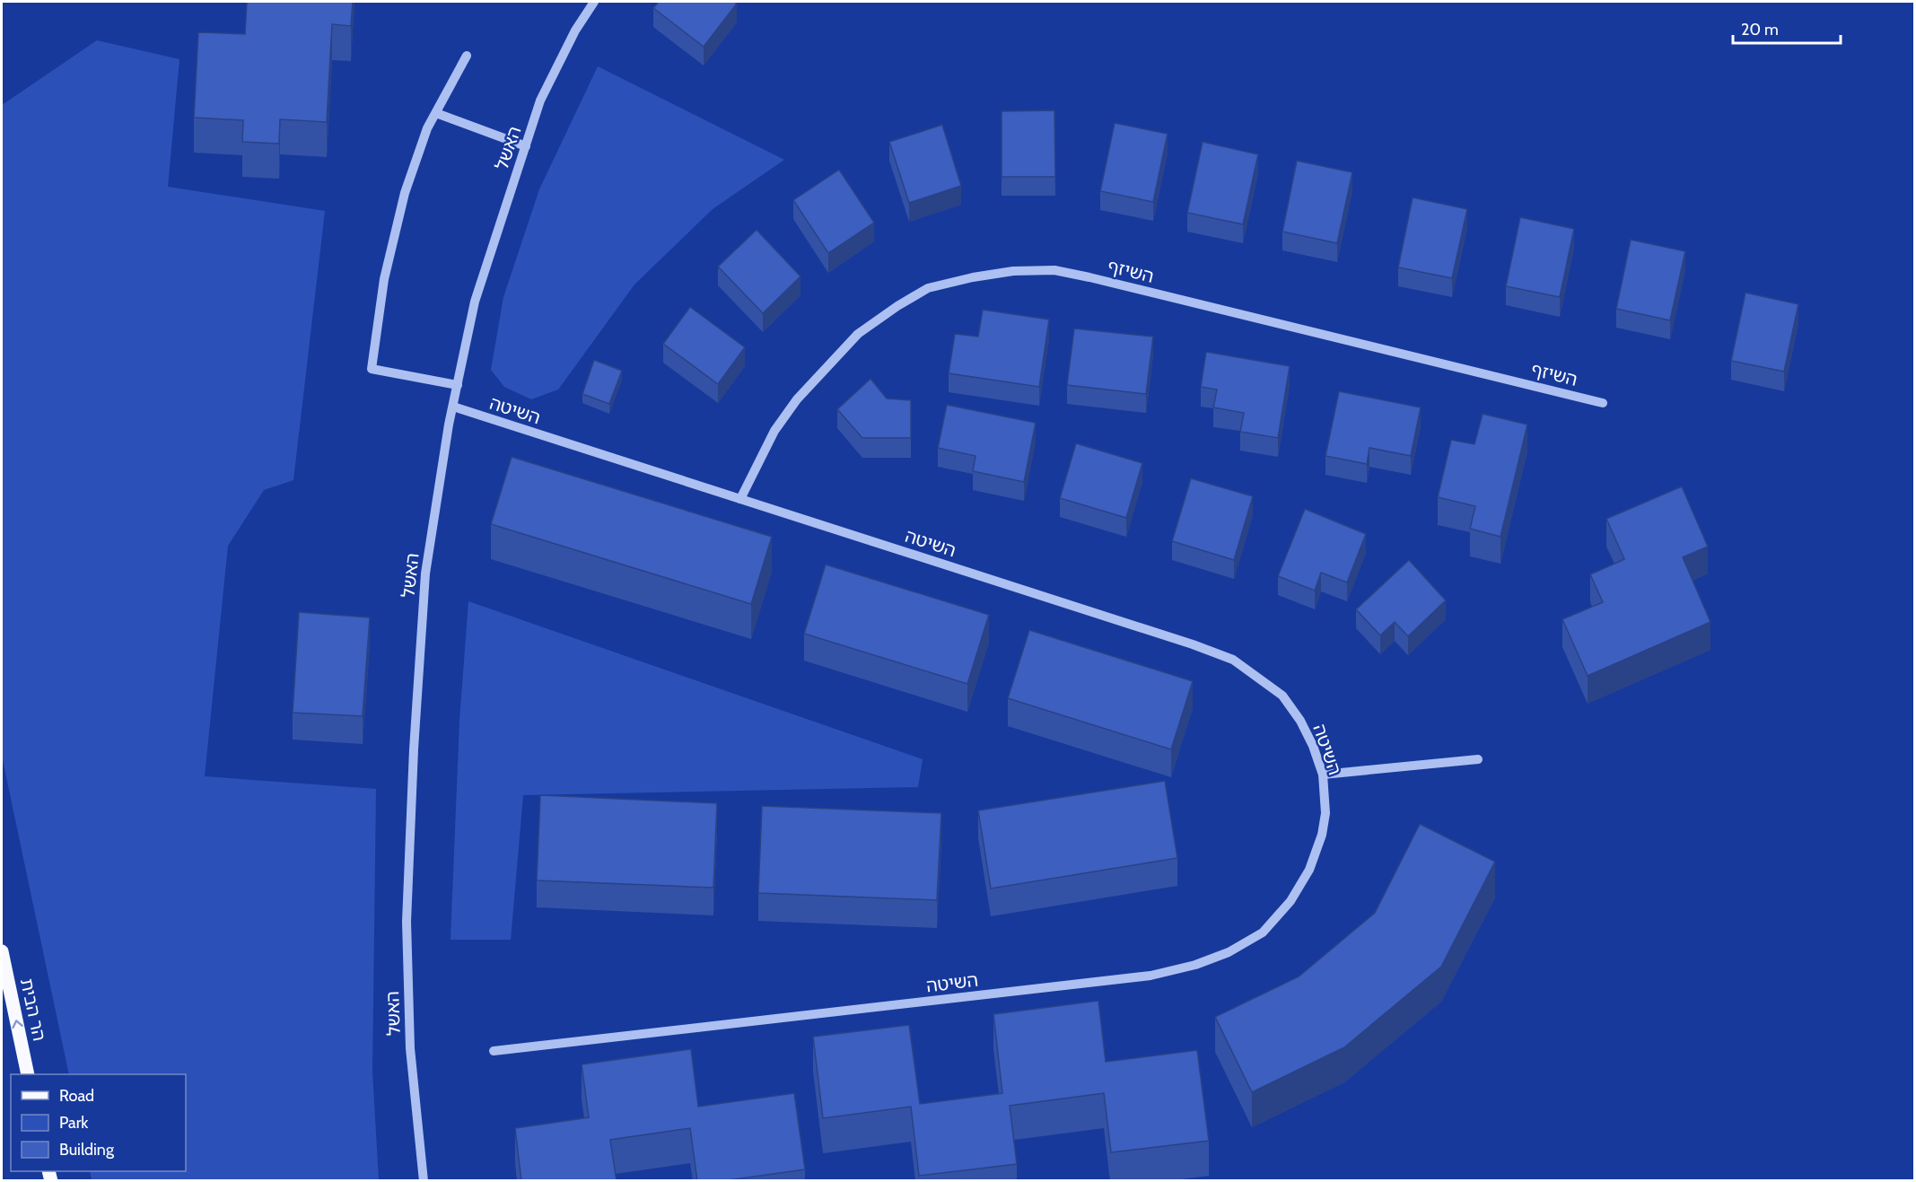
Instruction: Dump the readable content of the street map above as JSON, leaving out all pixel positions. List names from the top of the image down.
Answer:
{
  "streets": {
    "main road": ["הר הבית"],
    "street": ["האשל", "השיזף", "השיטה"]
  },
  "crossings": [
    ["האשל", "השיטה"],
    ["השיזף", "השיטה"]
  ],
  "one_way": ["הר הבית"],
  "legend": ["Road", "Park", "Building"],
  "scale_bar": "20 m"
}
